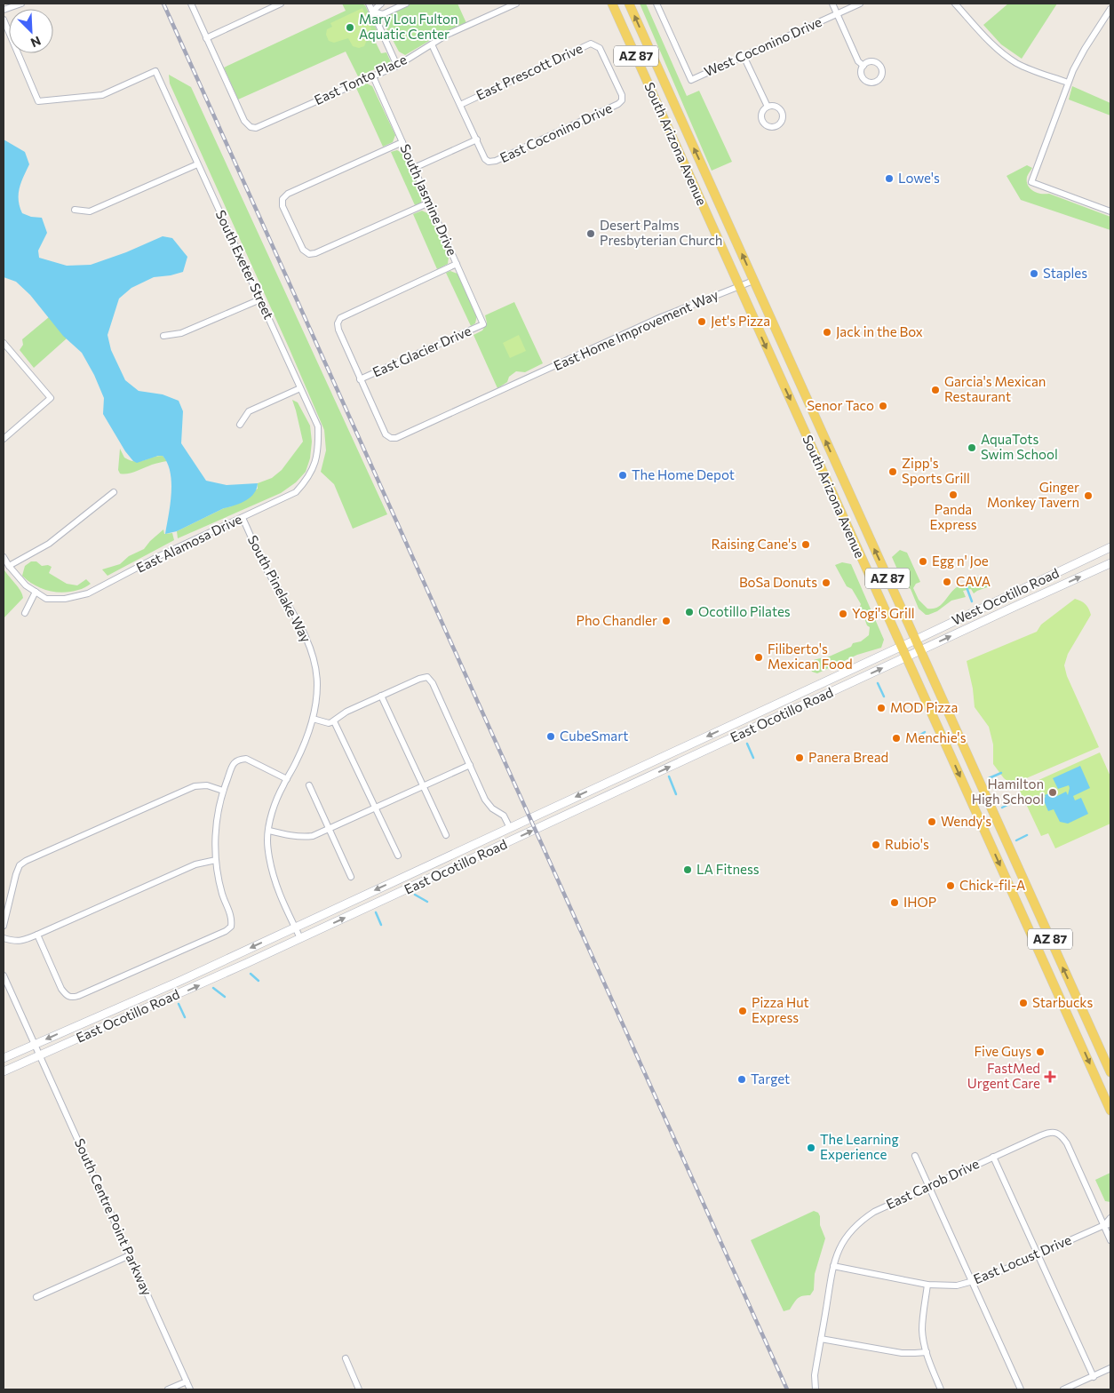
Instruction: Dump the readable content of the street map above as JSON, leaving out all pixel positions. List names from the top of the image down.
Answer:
{
  "streets": {
    "main road": [
      "AZ 87",
      "South Arizona Avenue",
      "West Ocotillo Road",
      "East Ocotillo Road"
    ],
    "street": [
      "West Coconino Drive",
      "East Prescott Drive",
      "East Tonto Place",
      "East Coconino Drive",
      "South Jasmine Drive",
      "South Exeter Street",
      "East Home Improvement Way",
      "East Glacier Drive",
      "East Alamosa Drive",
      "South Pinelake Way",
      "East Carob Drive",
      "South Centre Point Parkway",
      "East Locust Drive"
    ]
  },
  "crossings": [
    ["East Prescott Drive", "East Coconino Drive"],
    ["East Tonto Place", "South Jasmine Drive"],
    ["South Arizona Avenue", "East Home Improvement Way"],
    ["South Arizona Avenue", "West Ocotillo Road"],
    ["South Arizona Avenue", "East Ocotillo Road"],
    ["South Jasmine Drive", "East Glacier Drive"],
    ["South Exeter Street", "East Alamosa Drive"],
    ["East Home Improvement Way", "East Glacier Drive"],
    ["East Alamosa Drive", "South Pinelake Way"],
    ["South Pinelake Way", "East Ocotillo Road"],
    ["West Ocotillo Road", "East Ocotillo Road"],
    ["East Ocotillo Road", "South Centre Point Parkway"],
    ["East Carob Drive", "East Locust Drive"]
  ],
  "places": {
    "other": [
      "Mary Lou Fulton Aquatic Center",
      "Lowe's",
      "Desert Palms Presbyterian Church",
      "Staples",
      "Jet's Pizza",
      "Jack in the Box",
      "Garcia's Mexican Restaurant",
      "Senor Taco",
      "AquaTots Swim School",
      "Zipp's Sports Grill",
      "The Home Depot",
      "Panda Express",
      "Ginger Monkey Tavern",
      "Raising Cane's",
      "Egg n' Joe",
      "CAVA",
      "BoSa Donuts",
      "Ocotillo Pilates",
      "Yogi's Grill",
      "Pho Chandler",
      "Filiberto's Mexican Food",
      "MOD Pizza",
      "CubeSmart",
      "Menchie's",
      "Panera Bread",
      "Hamilton High School",
      "Wendy's",
      "Rubio's",
      "LA Fitness",
      "Chick-fil-A",
      "IHOP",
      "Starbucks",
      "Pizza Hut Express",
      "Five Guys",
      "Target",
      "The Learning Experience"
    ],
    "health": ["FastMed Urgent Care"]
  },
  "north": "bottom right"
}
